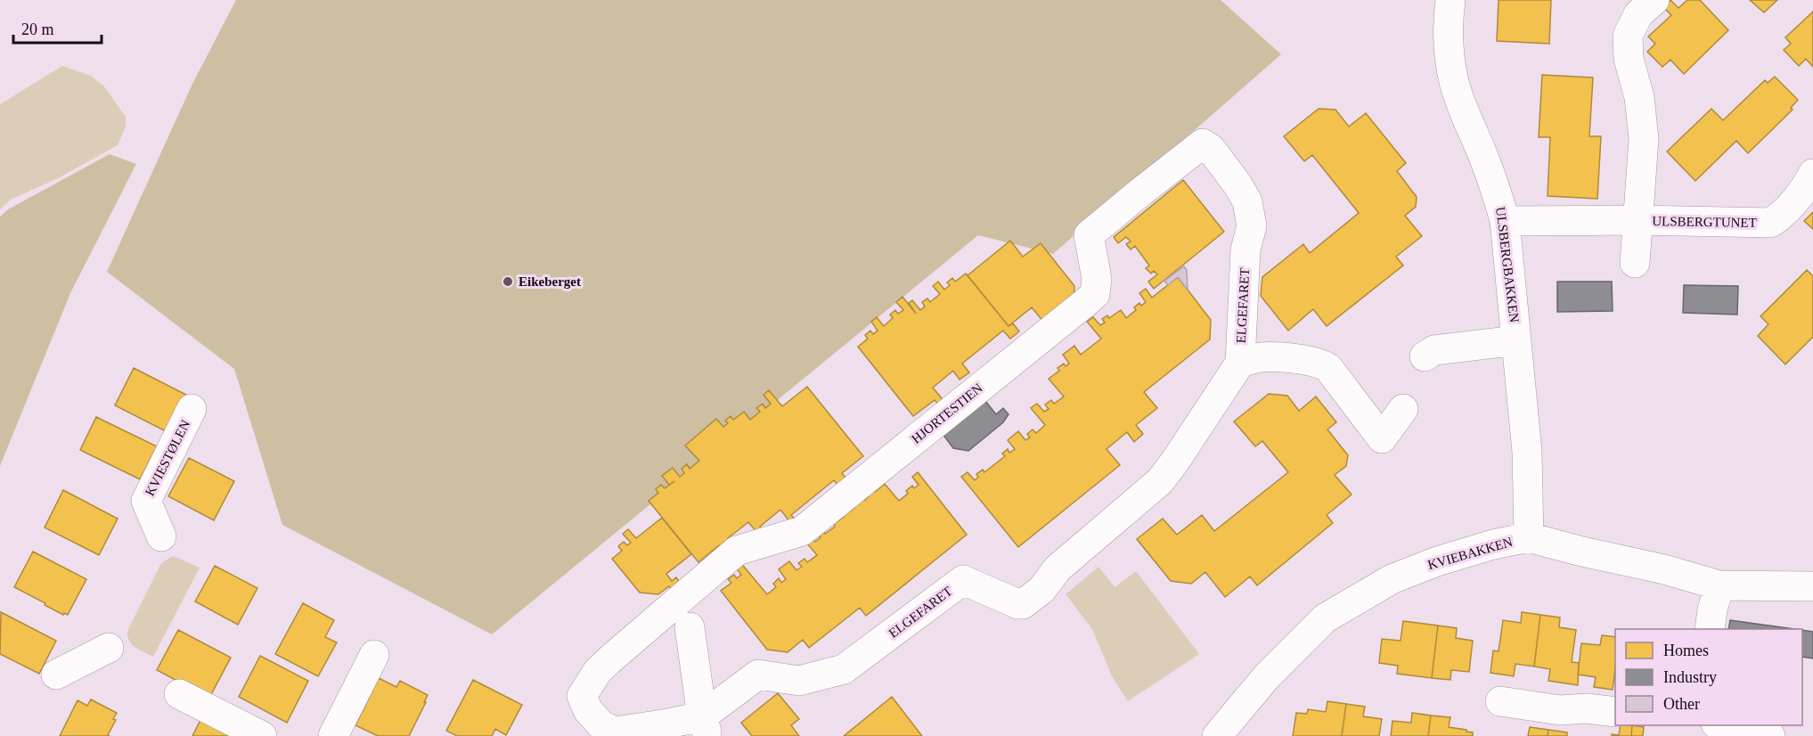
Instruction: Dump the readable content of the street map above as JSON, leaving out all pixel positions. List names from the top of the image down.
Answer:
{
  "streets": {
    "street": [
      "ULSBERGTUNET",
      "ULSBERGBAKKEN",
      "ELGEFARET",
      "HJORTESTIEN",
      "KVIESTØLEN",
      "KVIEBAKKEN"
    ]
  },
  "crossings": [
    ["ULSBERGTUNET", "ULSBERGBAKKEN"],
    ["ULSBERGBAKKEN", "KVIEBAKKEN"],
    ["ELGEFARET", "HJORTESTIEN"]
  ],
  "places": ["Eikeberget"],
  "legend": ["Homes", "Industry", "Other"],
  "scale_bar": "20 m"
}
